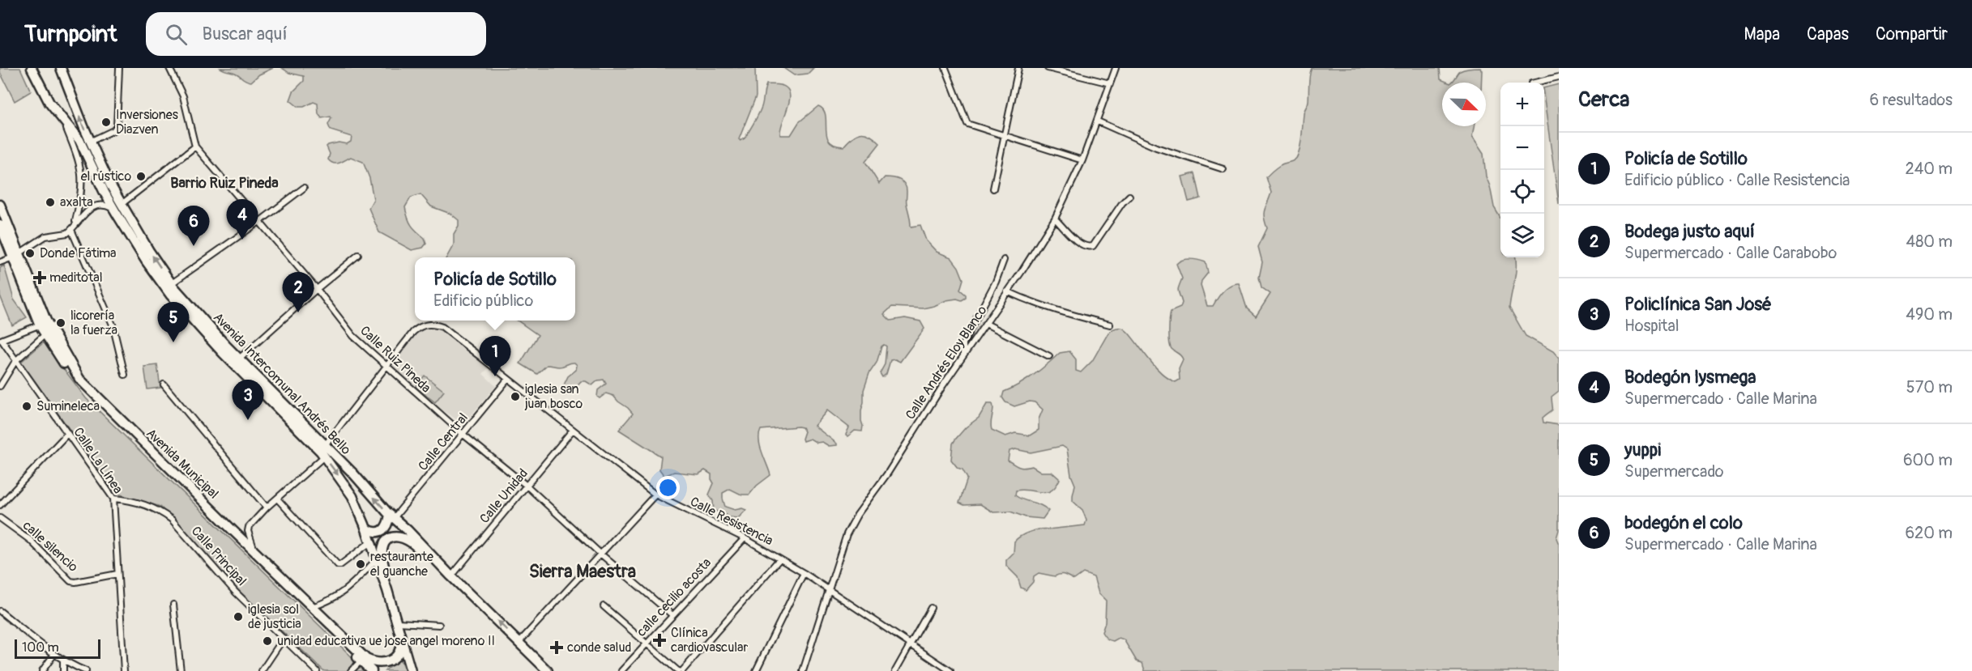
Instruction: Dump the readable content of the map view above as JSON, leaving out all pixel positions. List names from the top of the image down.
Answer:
{
  "streets": {
    "highway": ["Avenida Intercomunal Andrés Bello", "Avenida Municipal"],
    "street": [
      "Calle Ruiz Pineda",
      "Calle Andrés Eloy Blanco",
      "Calle Central",
      "Calle La Línea",
      "Calle Unidad",
      "Calle Resistencia",
      "calle silencio",
      "Calle Principal",
      "calle cecilio acosta"
    ]
  },
  "crossings": [
    ["Calle Ruiz Pineda", "Calle Central"],
    ["Calle Ruiz Pineda", "Calle Unidad"],
    ["Calle Ruiz Pineda", "Calle Resistencia"],
    ["Calle Ruiz Pineda", "calle cecilio acosta"],
    ["Calle Andrés Eloy Blanco", "Calle Resistencia"],
    ["Avenida Intercomunal Andrés Bello", "Calle Central"],
    ["Avenida Intercomunal Andrés Bello", "Avenida Municipal"],
    ["Avenida Intercomunal Andrés Bello", "Calle Unidad"],
    ["Avenida Intercomunal Andrés Bello", "Calle Resistencia"],
    ["Calle Central", "Calle Resistencia"],
    ["Calle La Línea", "calle silencio"],
    ["Calle La Línea", "Calle Principal"],
    ["Calle Unidad", "Calle Resistencia"],
    ["Calle Resistencia", "calle cecilio acosta"]
  ],
  "districts": ["Barrio Ruiz Pineda", "Sierra Maestra"],
  "places": {
    "other": [
      "Inversiones Diazven",
      "el rústico",
      "axalta",
      "Donde Fátima",
      "licorería la fuerza",
      "iglesia san juan bosco",
      "Sumineleca",
      "restaurante el guanche",
      "iglesia sol de justicia",
      "unidad educativa ue jose angel moreno II"
    ],
    "health": ["meditotal", "Clínica cardiovascular", "conde salud"]
  },
  "scale_bar": "100 m",
  "north": "bottom right",
  "page": {
    "header": "Turnpoint",
    "search": "Buscar aquí",
    "nav": ["Mapa", "Capas", "Compartir"],
    "heading": ["Cerca", "6 resultados"],
    "map_buttons": ["+", "−"],
    "list": [
      {
        "mark": "1",
        "name": "Policía de Sotillo",
        "note": "Edificio público · Calle Resistencia",
        "value": "240 m"
      },
      {
        "mark": "2",
        "name": "Bodega justo aquí",
        "note": "Supermercado · Calle Carabobo",
        "value": "480 m"
      },
      {
        "mark": "3",
        "name": "Policlínica San José",
        "note": "Hospital",
        "value": "490 m"
      },
      {
        "mark": "4",
        "name": "Bodegón lysmega",
        "note": "Supermercado · Calle Marina",
        "value": "570 m"
      },
      {
        "mark": "5",
        "name": "yuppi",
        "note": "Supermercado",
        "value": "600 m"
      },
      {
        "mark": "6",
        "name": "bodegón el colo",
        "note": "Supermercado · Calle Marina",
        "value": "620 m"
      }
    ],
    "pins": [
      "4",
      "6",
      "2",
      "5",
      "1",
      "3"
    ],
    "popup": ["Policía de Sotillo", "Edificio público"],
    "scale": "100 m"
  }
}
